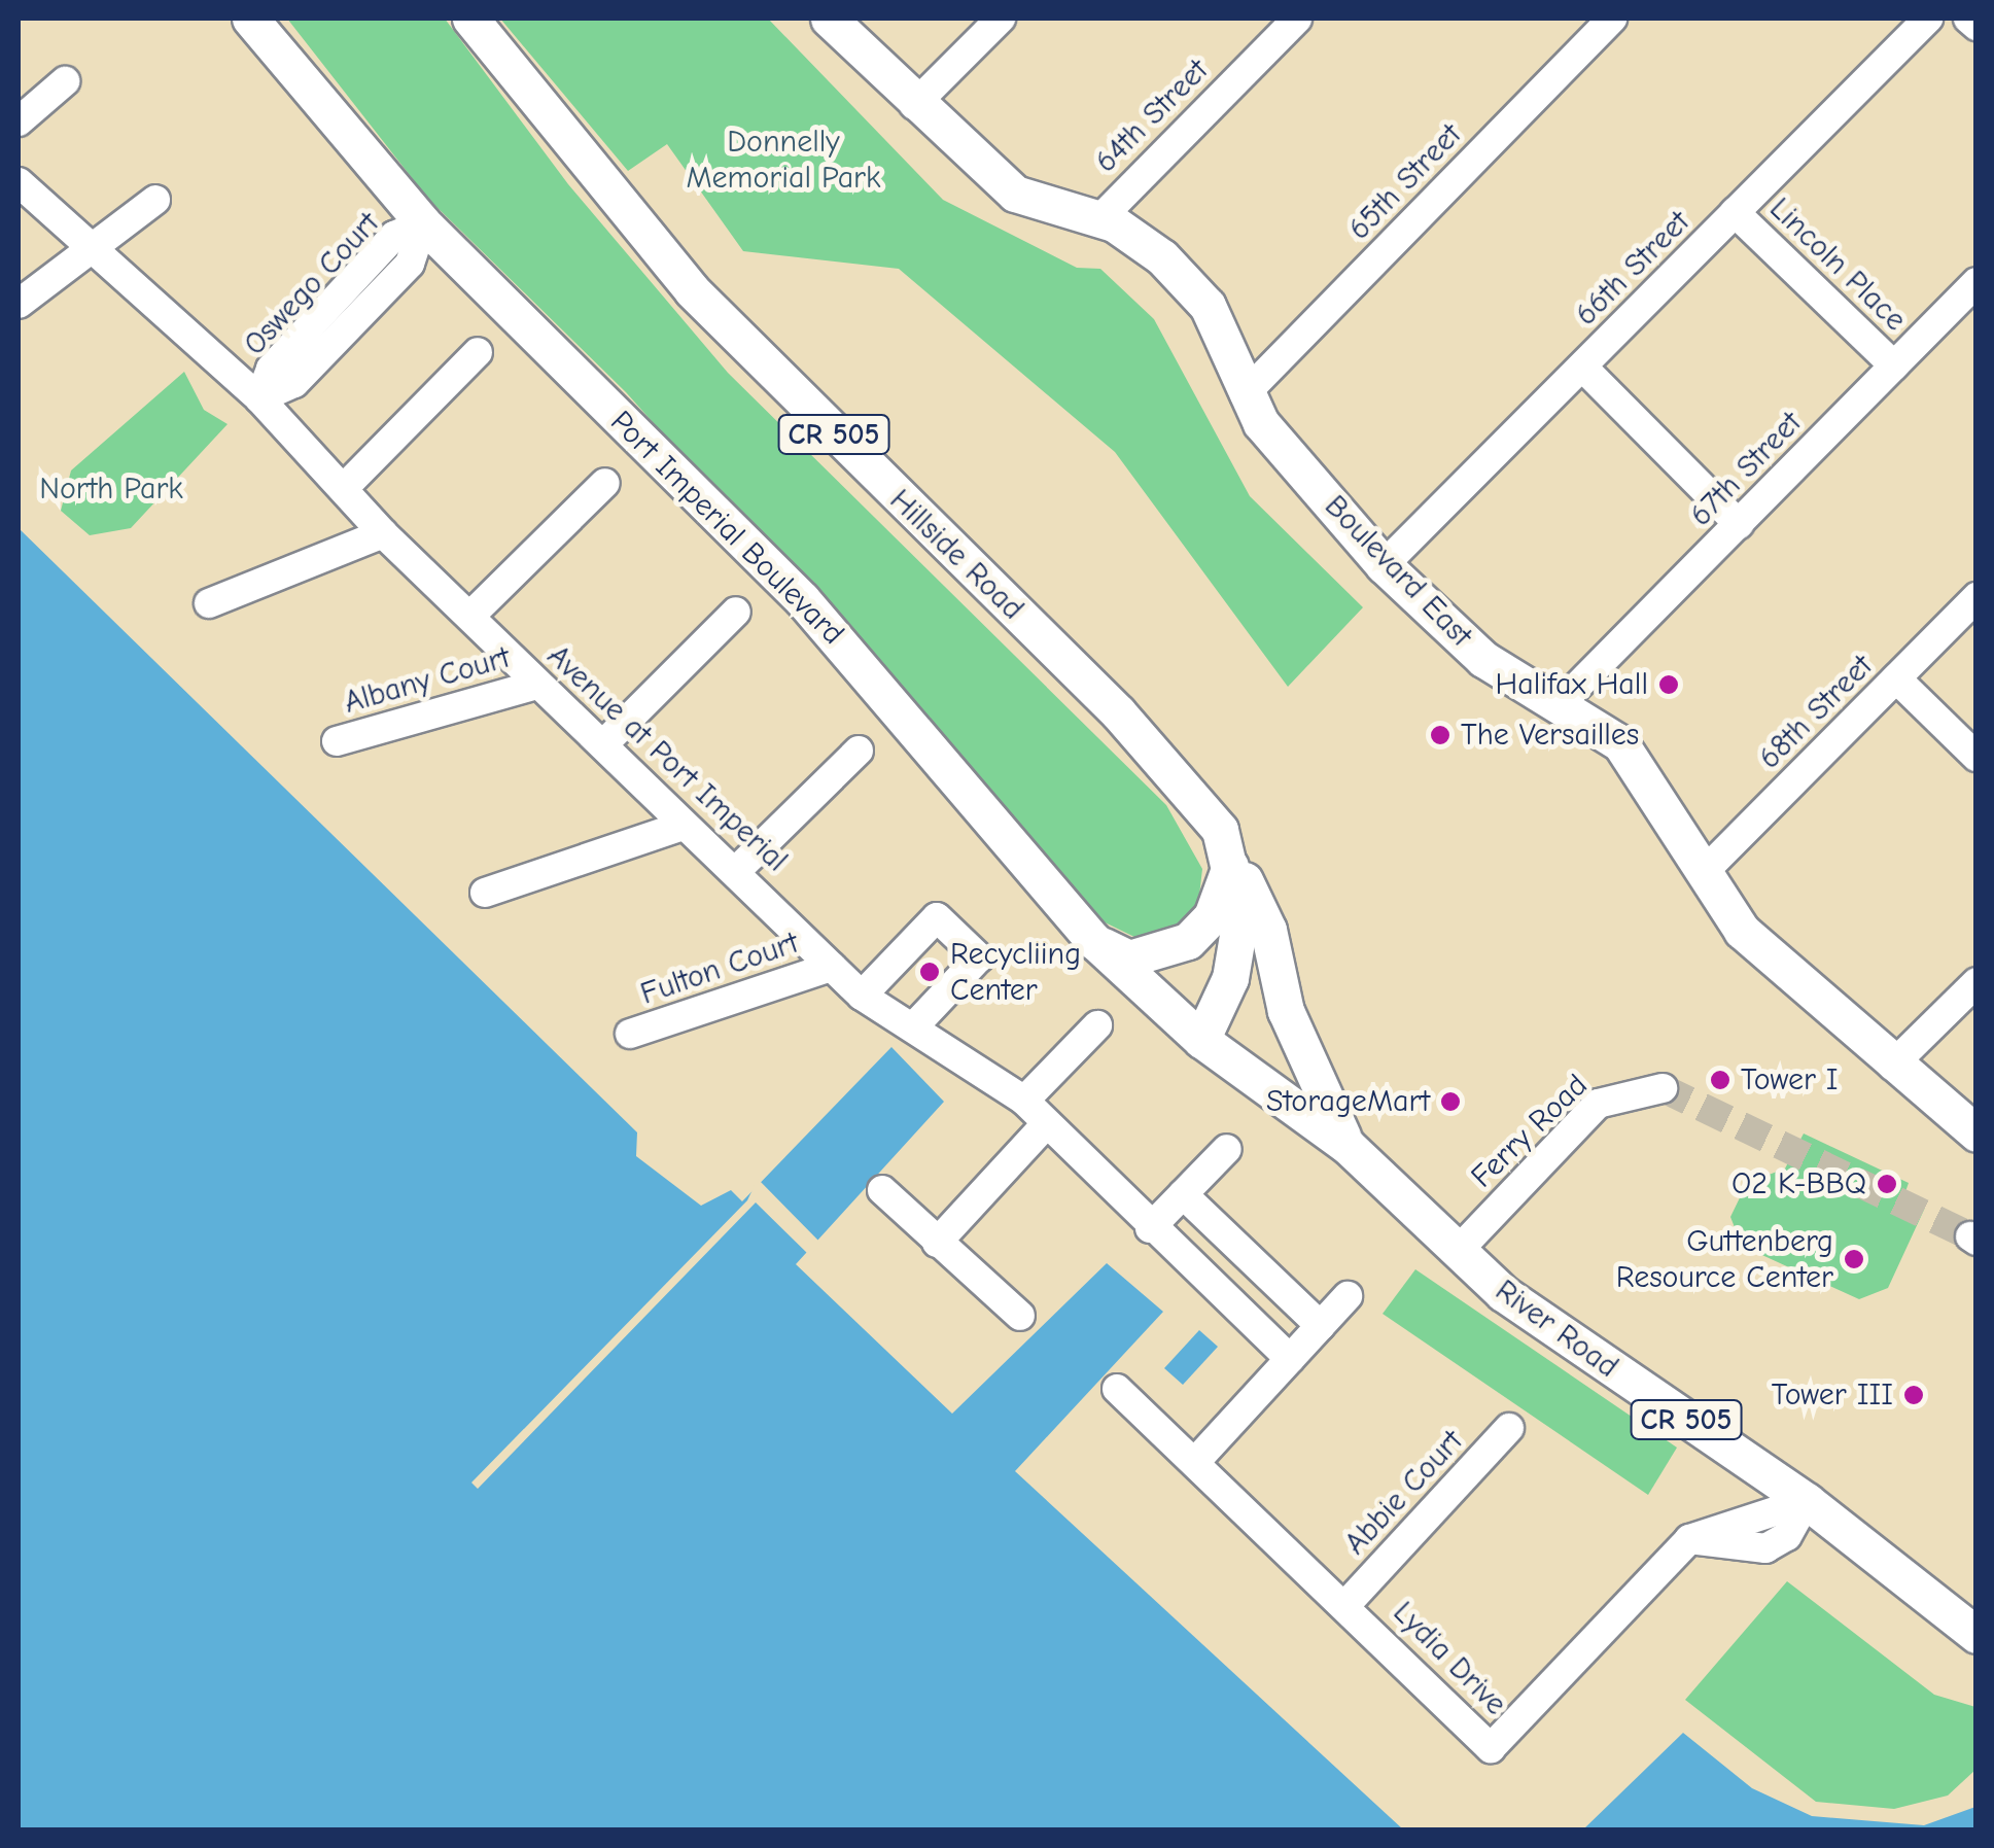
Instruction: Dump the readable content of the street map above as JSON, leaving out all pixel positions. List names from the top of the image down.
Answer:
{
  "streets": {
    "main road": [
      "CR 505",
      "Port Imperial Boulevard",
      "Hillside Road",
      "Boulevard East",
      "River Road"
    ],
    "street": [
      "64th Street",
      "65th Street",
      "Lincoln Place",
      "66th Street",
      "Oswego Court",
      "67th Street",
      "Albany Court",
      "68th Street",
      "Avenue at Port Imperial",
      "Fulton Court",
      "Ferry Road",
      "Abbie Court",
      "Lydia Drive"
    ]
  },
  "crossings": [
    ["64th Street", "Boulevard East"],
    ["65th Street", "Boulevard East"],
    ["Lincoln Place", "66th Street"],
    ["Lincoln Place", "67th Street"],
    ["66th Street", "Boulevard East"],
    ["Oswego Court", "Port Imperial Boulevard"],
    ["Oswego Court", "Avenue at Port Imperial"],
    ["CR 505", "Port Imperial Boulevard"],
    ["CR 505", "Hillside Road"],
    ["CR 505", "River Road"],
    ["67th Street", "Boulevard East"],
    ["Port Imperial Boulevard", "River Road"],
    ["Boulevard East", "68th Street"],
    ["Albany Court", "Avenue at Port Imperial"],
    ["Avenue at Port Imperial", "Fulton Court"],
    ["Ferry Road", "River Road"],
    ["River Road", "Lydia Drive"],
    ["Abbie Court", "Lydia Drive"]
  ],
  "parks": ["Donnelly Memorial Park", "North Park"],
  "places": [
    "Halifax Hall",
    "The Versailles",
    "Recycliing Center",
    "Tower I",
    "StorageMart",
    "O2 K-BBQ",
    "Guttenberg Resource Center",
    "Tower III"
  ]
}
